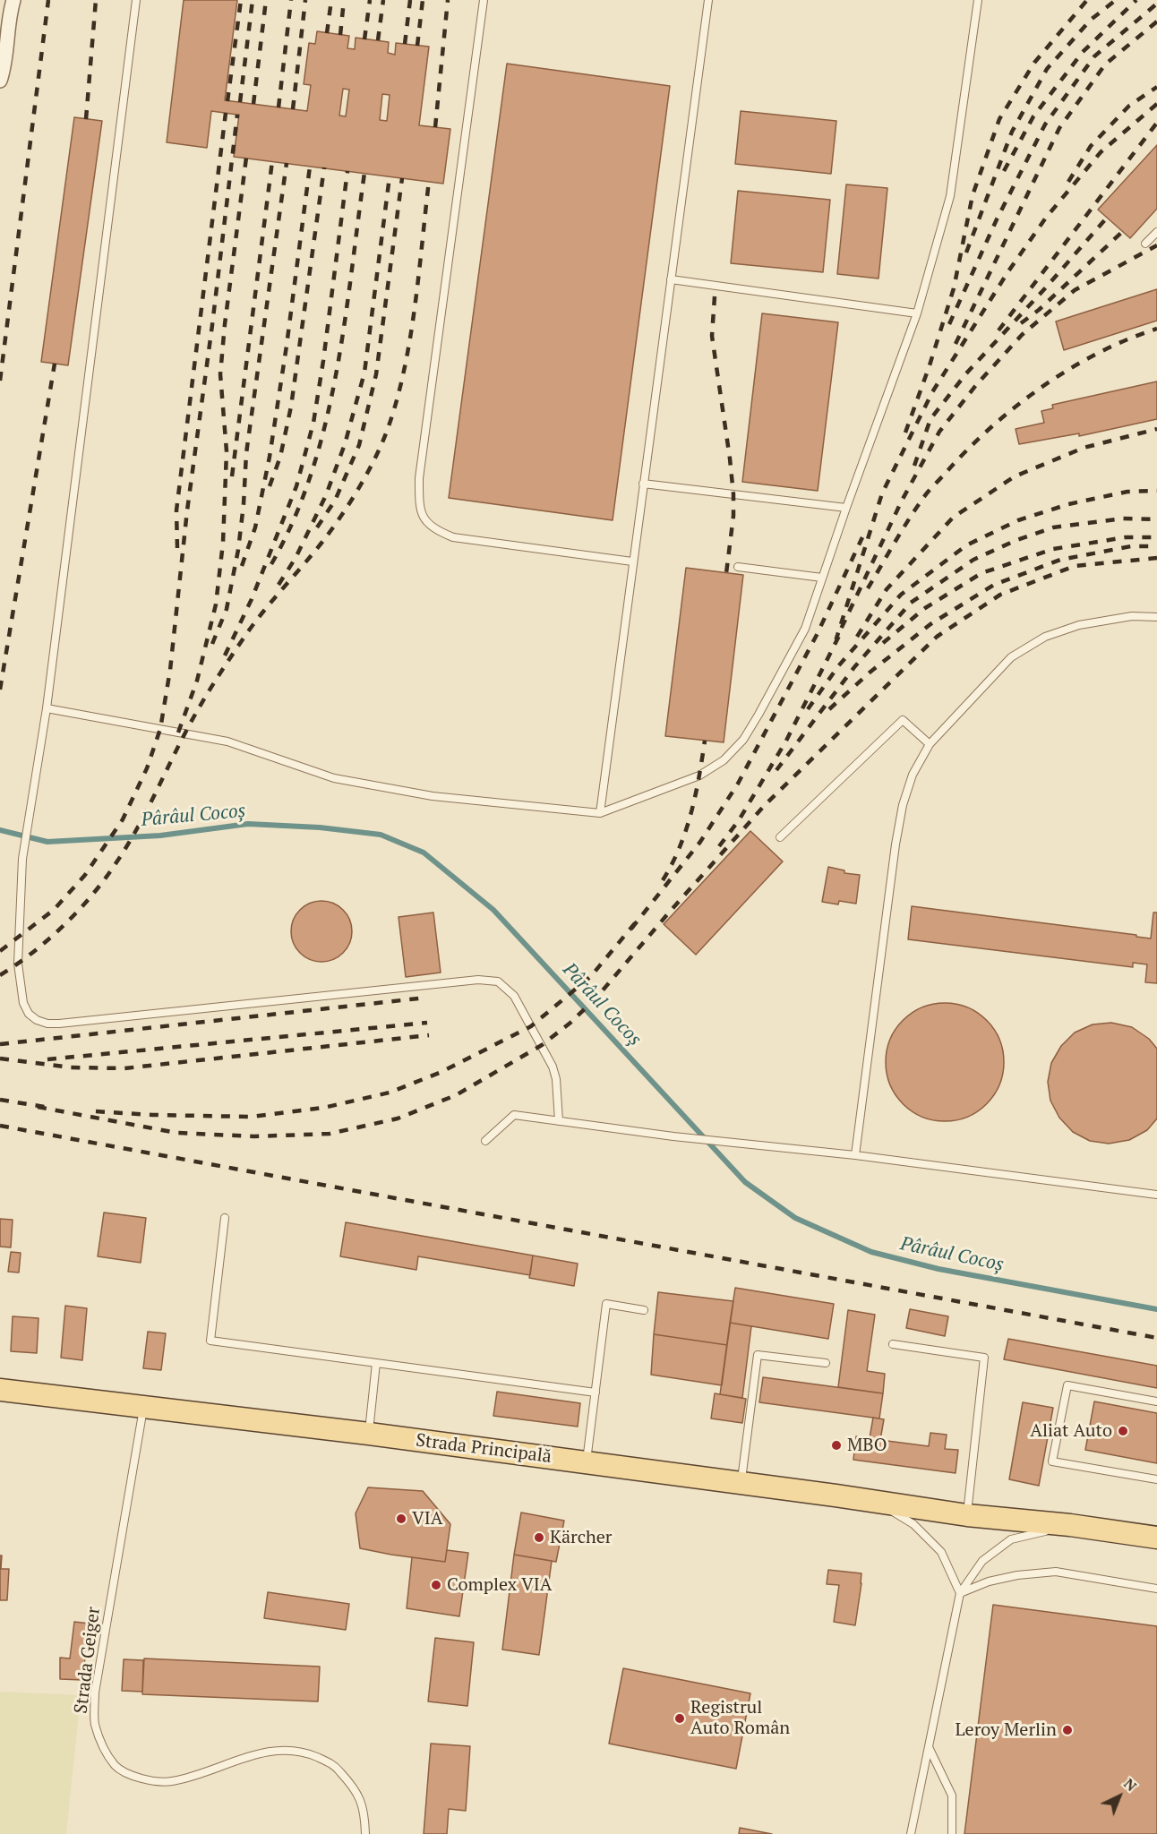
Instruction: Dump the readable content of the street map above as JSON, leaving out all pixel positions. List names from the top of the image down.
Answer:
{
  "streets": {
    "main road": ["Strada Principală"],
    "lane": ["Strada Geiger"]
  },
  "crossings": [
    ["Strada Principală", "Strada Geiger"]
  ],
  "water": ["Pârâul Cocoș"],
  "places": [
    "Aliat Auto",
    "MBO",
    "VIA",
    "Kärcher",
    "Complex VIA",
    "Registrul Auto Român",
    "Leroy Merlin"
  ],
  "north": "top right"
}
